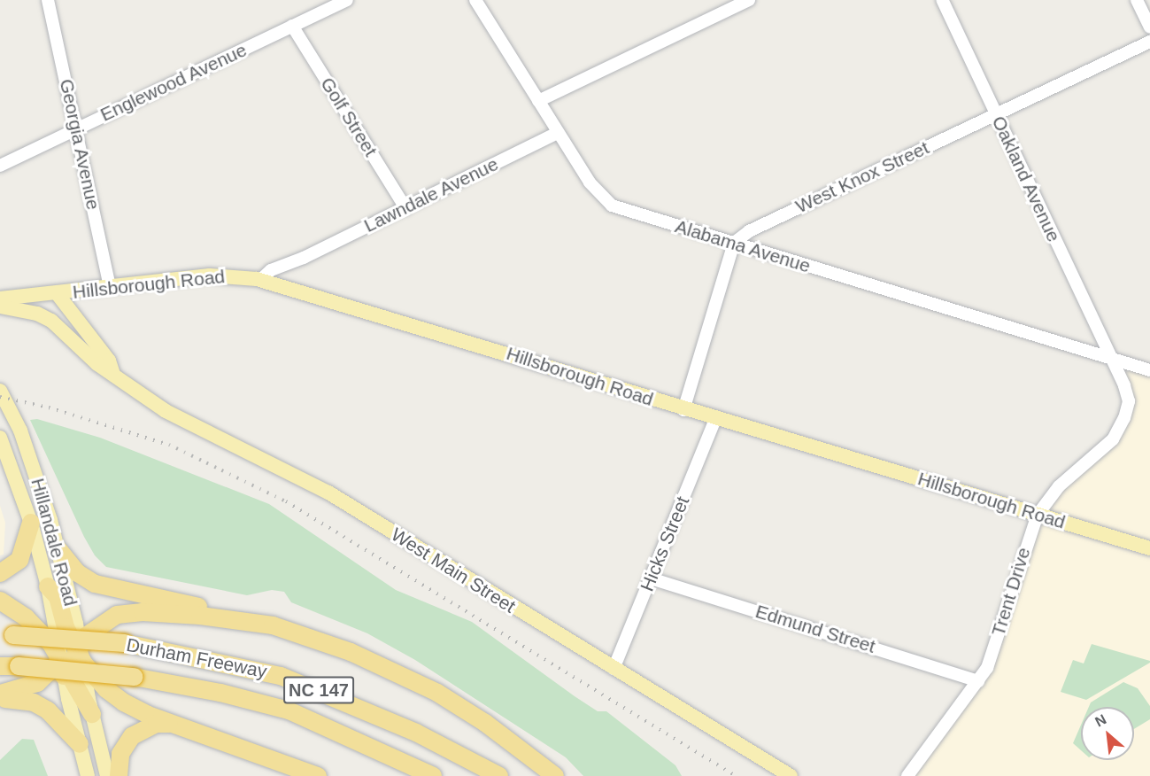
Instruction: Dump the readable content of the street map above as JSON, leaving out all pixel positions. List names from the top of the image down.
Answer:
{
  "streets": {
    "highway": ["Durham Freeway", "NC 147"],
    "main road": ["Hillsborough Road", "Hillandale Road", "West Main Street"],
    "street": [
      "Englewood Avenue",
      "Golf Street",
      "Georgia Avenue",
      "West Knox Street",
      "Oakland Avenue",
      "Lawndale Avenue",
      "Alabama Avenue",
      "Hicks Street",
      "Trent Drive",
      "Edmund Street"
    ]
  },
  "crossings": [
    ["Englewood Avenue", "Golf Street"],
    ["Englewood Avenue", "Georgia Avenue"],
    ["Golf Street", "Lawndale Avenue"],
    ["Georgia Avenue", "Hillsborough Road"],
    ["West Knox Street", "Oakland Avenue"],
    ["West Knox Street", "Alabama Avenue"],
    ["Oakland Avenue", "Alabama Avenue"],
    ["Oakland Avenue", "Trent Drive"],
    ["Lawndale Avenue", "Alabama Avenue"],
    ["Lawndale Avenue", "Hillsborough Road"],
    ["Alabama Avenue", "Trent Drive"],
    ["Hillsborough Road", "Hicks Street"],
    ["Hillsborough Road", "West Main Street"],
    ["Hillsborough Road", "Trent Drive"],
    ["Hicks Street", "West Main Street"],
    ["Hicks Street", "Edmund Street"],
    ["Trent Drive", "Edmund Street"]
  ],
  "north": "top left"
}
